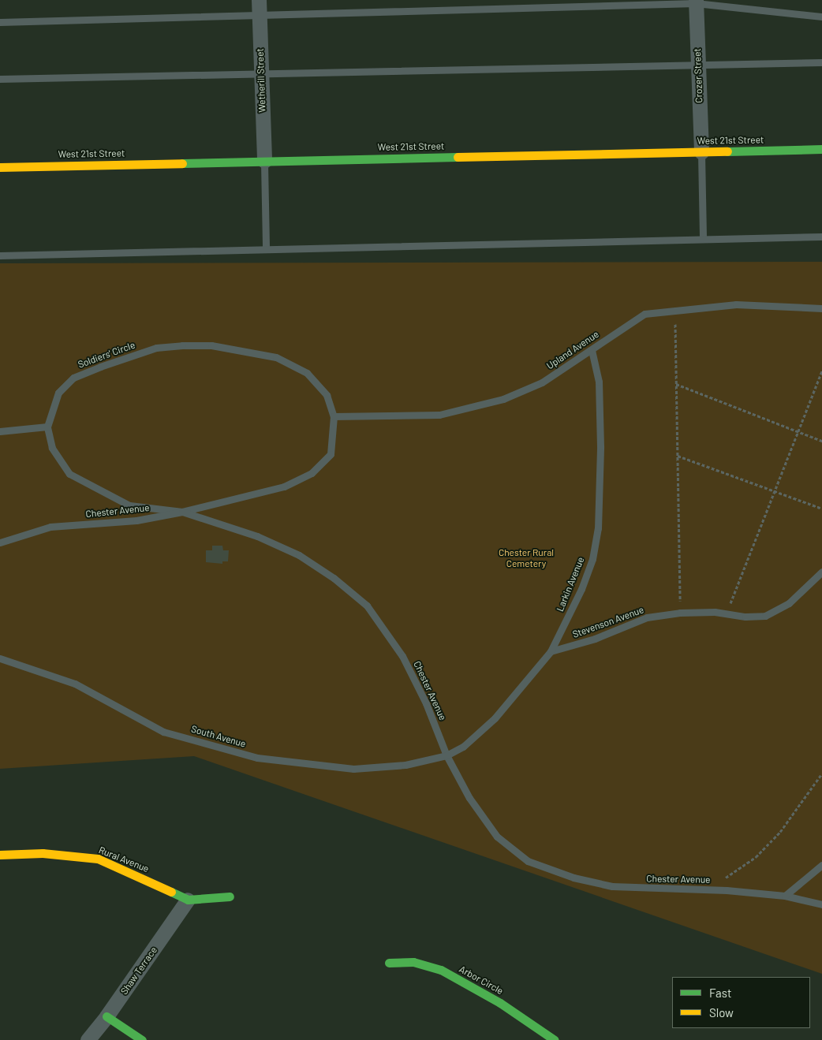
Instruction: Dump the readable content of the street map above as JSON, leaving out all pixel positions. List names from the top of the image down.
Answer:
{
  "streets": {
    "street": [
      "Crozer Street",
      "Wetherill Street",
      "West 21st Street",
      "Rural Avenue",
      "Shaw Terrace",
      "Arbor Circle"
    ],
    "lane": [
      "Upland Avenue",
      "Soldiers' Circle",
      "Chester Avenue",
      "Larkin Avenue",
      "Stevenson Avenue",
      "South Avenue"
    ]
  },
  "crossings": [
    ["Crozer Street", "West 21st Street"],
    ["Wetherill Street", "West 21st Street"],
    ["Upland Avenue", "Soldiers' Circle"],
    ["Upland Avenue", "Larkin Avenue"],
    ["Soldiers' Circle", "Chester Avenue"],
    ["Chester Avenue", "Larkin Avenue"],
    ["Chester Avenue", "South Avenue"],
    ["Larkin Avenue", "Stevenson Avenue"],
    ["Larkin Avenue", "South Avenue"],
    ["Rural Avenue", "Shaw Terrace"]
  ],
  "parks": ["Chester Rural Cemetery"],
  "legend": ["Fast", "Slow"]
}
